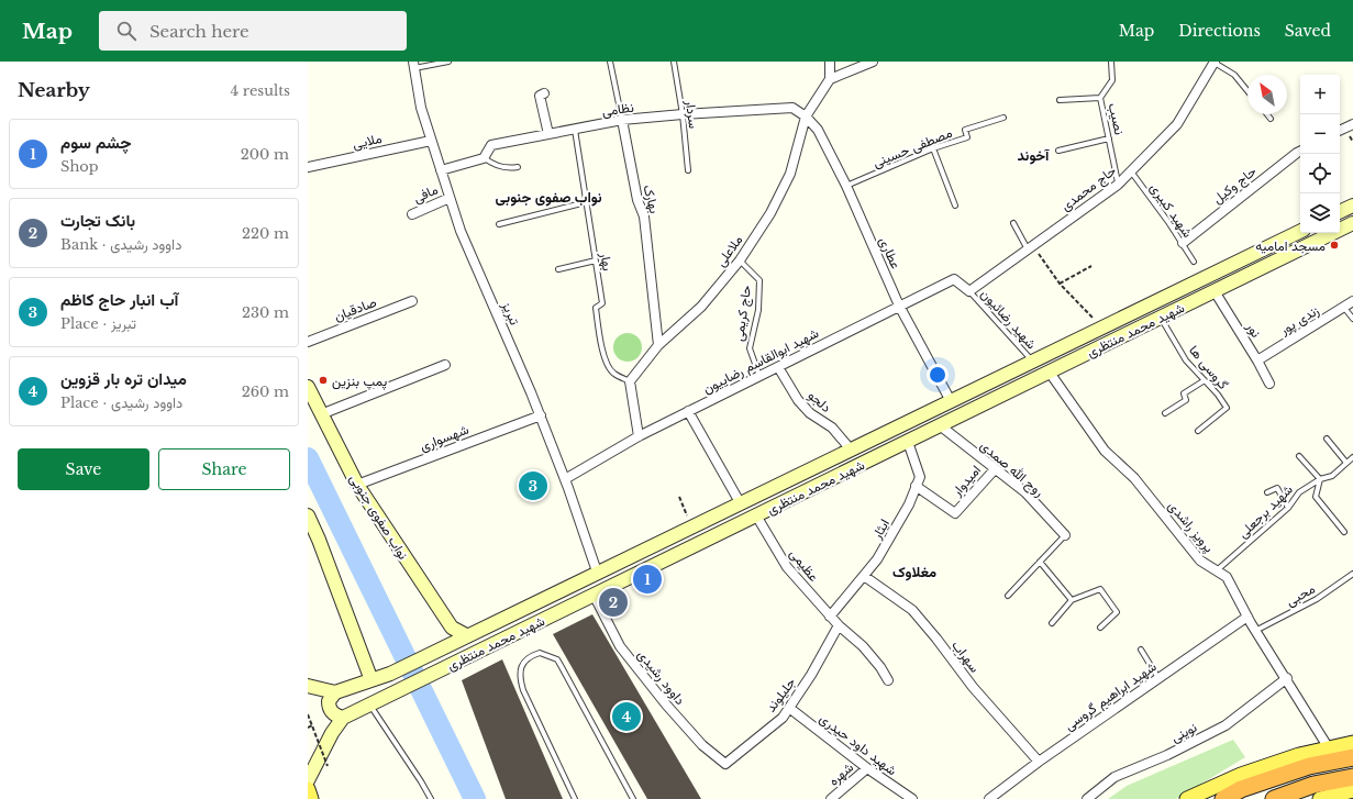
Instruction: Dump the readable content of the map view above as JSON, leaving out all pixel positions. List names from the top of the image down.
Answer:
{
  "streets": {
    "main road": ["شهید محمد منتظری", "نواب صفوی جنوبی"],
    "street": [
      "نظامی",
      "ملایی",
      "حاج وکیل",
      "حاج محمدی",
      "مافی",
      "بهارک",
      "ملاعلی",
      "عطاری",
      "صادقیان",
      "تبریز",
      "زندی پور",
      "نور",
      "شهید ابوالقاسم رضاییون",
      "دلجو",
      "شهسواری",
      "روح الله صمدی",
      "امیدوار",
      "پرویز راشدی",
      "ایثار",
      "عظیمی",
      "سهراب",
      "داوود رشیدی",
      "جلیلوند",
      "شهید ابراهیم گروسی",
      "نوینی",
      "شهید داود حیدری",
      "شهره"
    ],
    "lane": [
      "سردار",
      "نصیب",
      "مصطفی حسینی",
      "شهید کبیری",
      "بهار",
      "حاج کریمی",
      "شهید رضائیون",
      "گروسی ها",
      "شهید برجعلی",
      "محبی"
    ]
  },
  "crossings": [
    ["نظامی", "سردار"],
    ["نظامی", "بهارک"],
    ["نظامی", "ملاعلی"],
    ["نظامی", "عطاری"],
    ["نظامی", "بهار"],
    ["نظامی", "تبریز"],
    ["نصیب", "حاج محمدی"],
    ["ملایی", "تبریز"],
    ["مصطفی حسینی", "عطاری"],
    ["حاج وکیل", "شهید کبیری"],
    ["حاج محمدی", "شهید کبیری"],
    ["حاج محمدی", "شهید رضائیون"],
    ["حاج محمدی", "شهید ابوالقاسم رضاییون"],
    ["مافی", "تبریز"],
    ["بهارک", "ملاعلی"],
    ["ملاعلی", "عطاری"],
    ["ملاعلی", "بهار"],
    ["ملاعلی", "حاج کریمی"],
    ["عطاری", "شهید محمد منتظری"],
    ["عطاری", "شهید ابوالقاسم رضاییون"],
    ["تبریز", "شهید محمد منتظری"],
    ["تبریز", "شهید ابوالقاسم رضاییون"],
    ["تبریز", "شهسواری"],
    ["حاج کریمی", "شهید ابوالقاسم رضاییون"],
    ["شهید رضائیون", "شهید محمد منتظری"],
    ["شهید رضائیون", "شهید ابوالقاسم رضاییون"],
    ["زندی پور", "نور"],
    ["شهید محمد منتظری", "نور"],
    ["شهید محمد منتظری", "گروسی ها"],
    ["شهید محمد منتظری", "دلجو"],
    ["شهید محمد منتظری", "روح الله صمدی"],
    ["شهید محمد منتظری", "نواب صفوی جنوبی"],
    ["شهید محمد منتظری", "پرویز راشدی"],
    ["شهید محمد منتظری", "ایثار"],
    ["شهید محمد منتظری", "عظیمی"],
    ["شهید محمد منتظری", "داوود رشیدی"],
    ["شهید ابوالقاسم رضاییون", "دلجو"],
    ["شهسواری", "نواب صفوی جنوبی"],
    ["روح الله صمدی", "امیدوار"],
    ["امیدوار", "ایثار"],
    ["شهید برجعلی", "پرویز راشدی"],
    ["پرویز راشدی", "محبی"],
    ["پرویز راشدی", "شهید ابراهیم گروسی"],
    ["پرویز راشدی", "نوینی"],
    ["ایثار", "عظیمی"],
    ["ایثار", "سهراب"],
    ["عظیمی", "جلیلوند"],
    ["سهراب", "شهید ابراهیم گروسی"],
    ["داوود رشیدی", "جلیلوند"],
    ["جلیلوند", "شهید داود حیدری"],
    ["شهید داود حیدری", "شهره"]
  ],
  "districts": ["آخوند", "نواب صفوی جنوبی", "مغلاوک"],
  "places": ["مسجد امامیه", "پمپ بنزین"],
  "north": "top left",
  "page": {
    "header": "Map",
    "search": "Search here",
    "nav": ["Map", "Directions", "Saved"],
    "heading": ["Nearby", "4 results"],
    "map_buttons": ["+", "−"],
    "list": [
      {
        "mark": "1",
        "name": "چشم سوم",
        "note": "Shop",
        "value": "200 m"
      },
      {
        "mark": "2",
        "name": "بانک تجارت",
        "note": "Bank · داوود رشیدی",
        "value": "220 m"
      },
      {
        "mark": "3",
        "name": "آب انبار حاج کاظم",
        "note": "Place · تبریز",
        "value": "230 m"
      },
      {
        "mark": "4",
        "name": "میدان تره بار قزوین",
        "note": "Place · داوود رشیدی",
        "value": "260 m"
      }
    ],
    "buttons": ["Save", "Share"],
    "pins": [
      "3",
      "1",
      "2",
      "4"
    ]
  }
}
